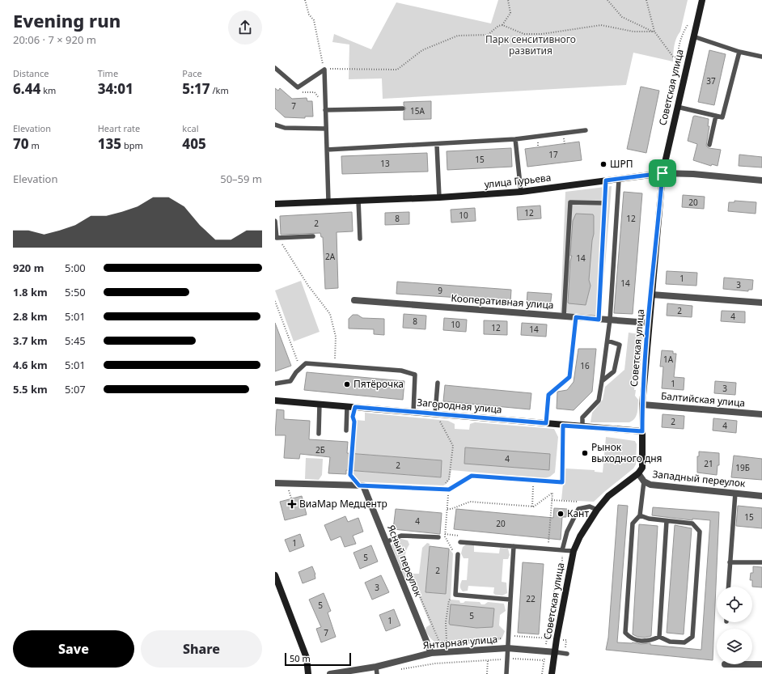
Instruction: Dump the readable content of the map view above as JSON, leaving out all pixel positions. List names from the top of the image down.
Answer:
{
  "streets": {
    "street": [
      "Советская улица",
      "улица Гурьева",
      "Кооперативная улица",
      "Балтийская улица",
      "Загородная улица",
      "Западный переулок",
      "Ясный переулок",
      "Янтарная улица"
    ]
  },
  "crossings": [
    ["Советская улица", "улица Гурьева"],
    ["Советская улица", "Кооперативная улица"],
    ["Советская улица", "Балтийская улица"],
    ["Советская улица", "Загородная улица"],
    ["Советская улица", "Западный переулок"],
    ["Советская улица", "Янтарная улица"],
    ["Ясный переулок", "Янтарная улица"]
  ],
  "parks": ["Парк сенситивного развития"],
  "places": {
    "other": [
      "ШРП",
      "Пятёрочка",
      "Рынок выходного дня",
      "Кант"
    ],
    "health": ["ВиаМар Медцентр"]
  },
  "house_numbers": [
    "37",
    "7",
    "15А",
    "17",
    "15",
    "13",
    "20",
    "12",
    "10",
    "8",
    "12",
    "2",
    "2А",
    "14",
    "1",
    "14",
    "3",
    "9",
    "2",
    "4",
    "8",
    "10",
    "12",
    "14",
    "1А",
    "16",
    "1",
    "3",
    "2",
    "4",
    "2Б",
    "4",
    "21",
    "2",
    "19Б",
    "15",
    "4",
    "20",
    "1",
    "5",
    "2",
    "3",
    "22",
    "5",
    "5",
    "1",
    "7"
  ],
  "scale_bar": "50 m",
  "page": {
    "heading": ["Evening run", "20:06 · 7 × 920 m"],
    "stats": [
      ["Distance", "6.44 km"],
      ["Time", "34:01"],
      ["Pace", "5:17 /km"],
      ["Elevation", "70 m"],
      ["Heart rate", "135 bpm"],
      ["kcal", "405"]
    ],
    "chart": ["Elevation", "50–59 m"],
    "list": [
      {
        "name": "920 m",
        "note": "5:00"
      },
      {
        "name": "1.8 km",
        "note": "5:50"
      },
      {
        "name": "2.8 km",
        "note": "5:01"
      },
      {
        "name": "3.7 km",
        "note": "5:45"
      },
      {
        "name": "4.6 km",
        "note": "5:01"
      },
      {
        "name": "5.5 km",
        "note": "5:07"
      }
    ],
    "buttons": ["Save", "Share"],
    "scale": "50 m"
  }
}
